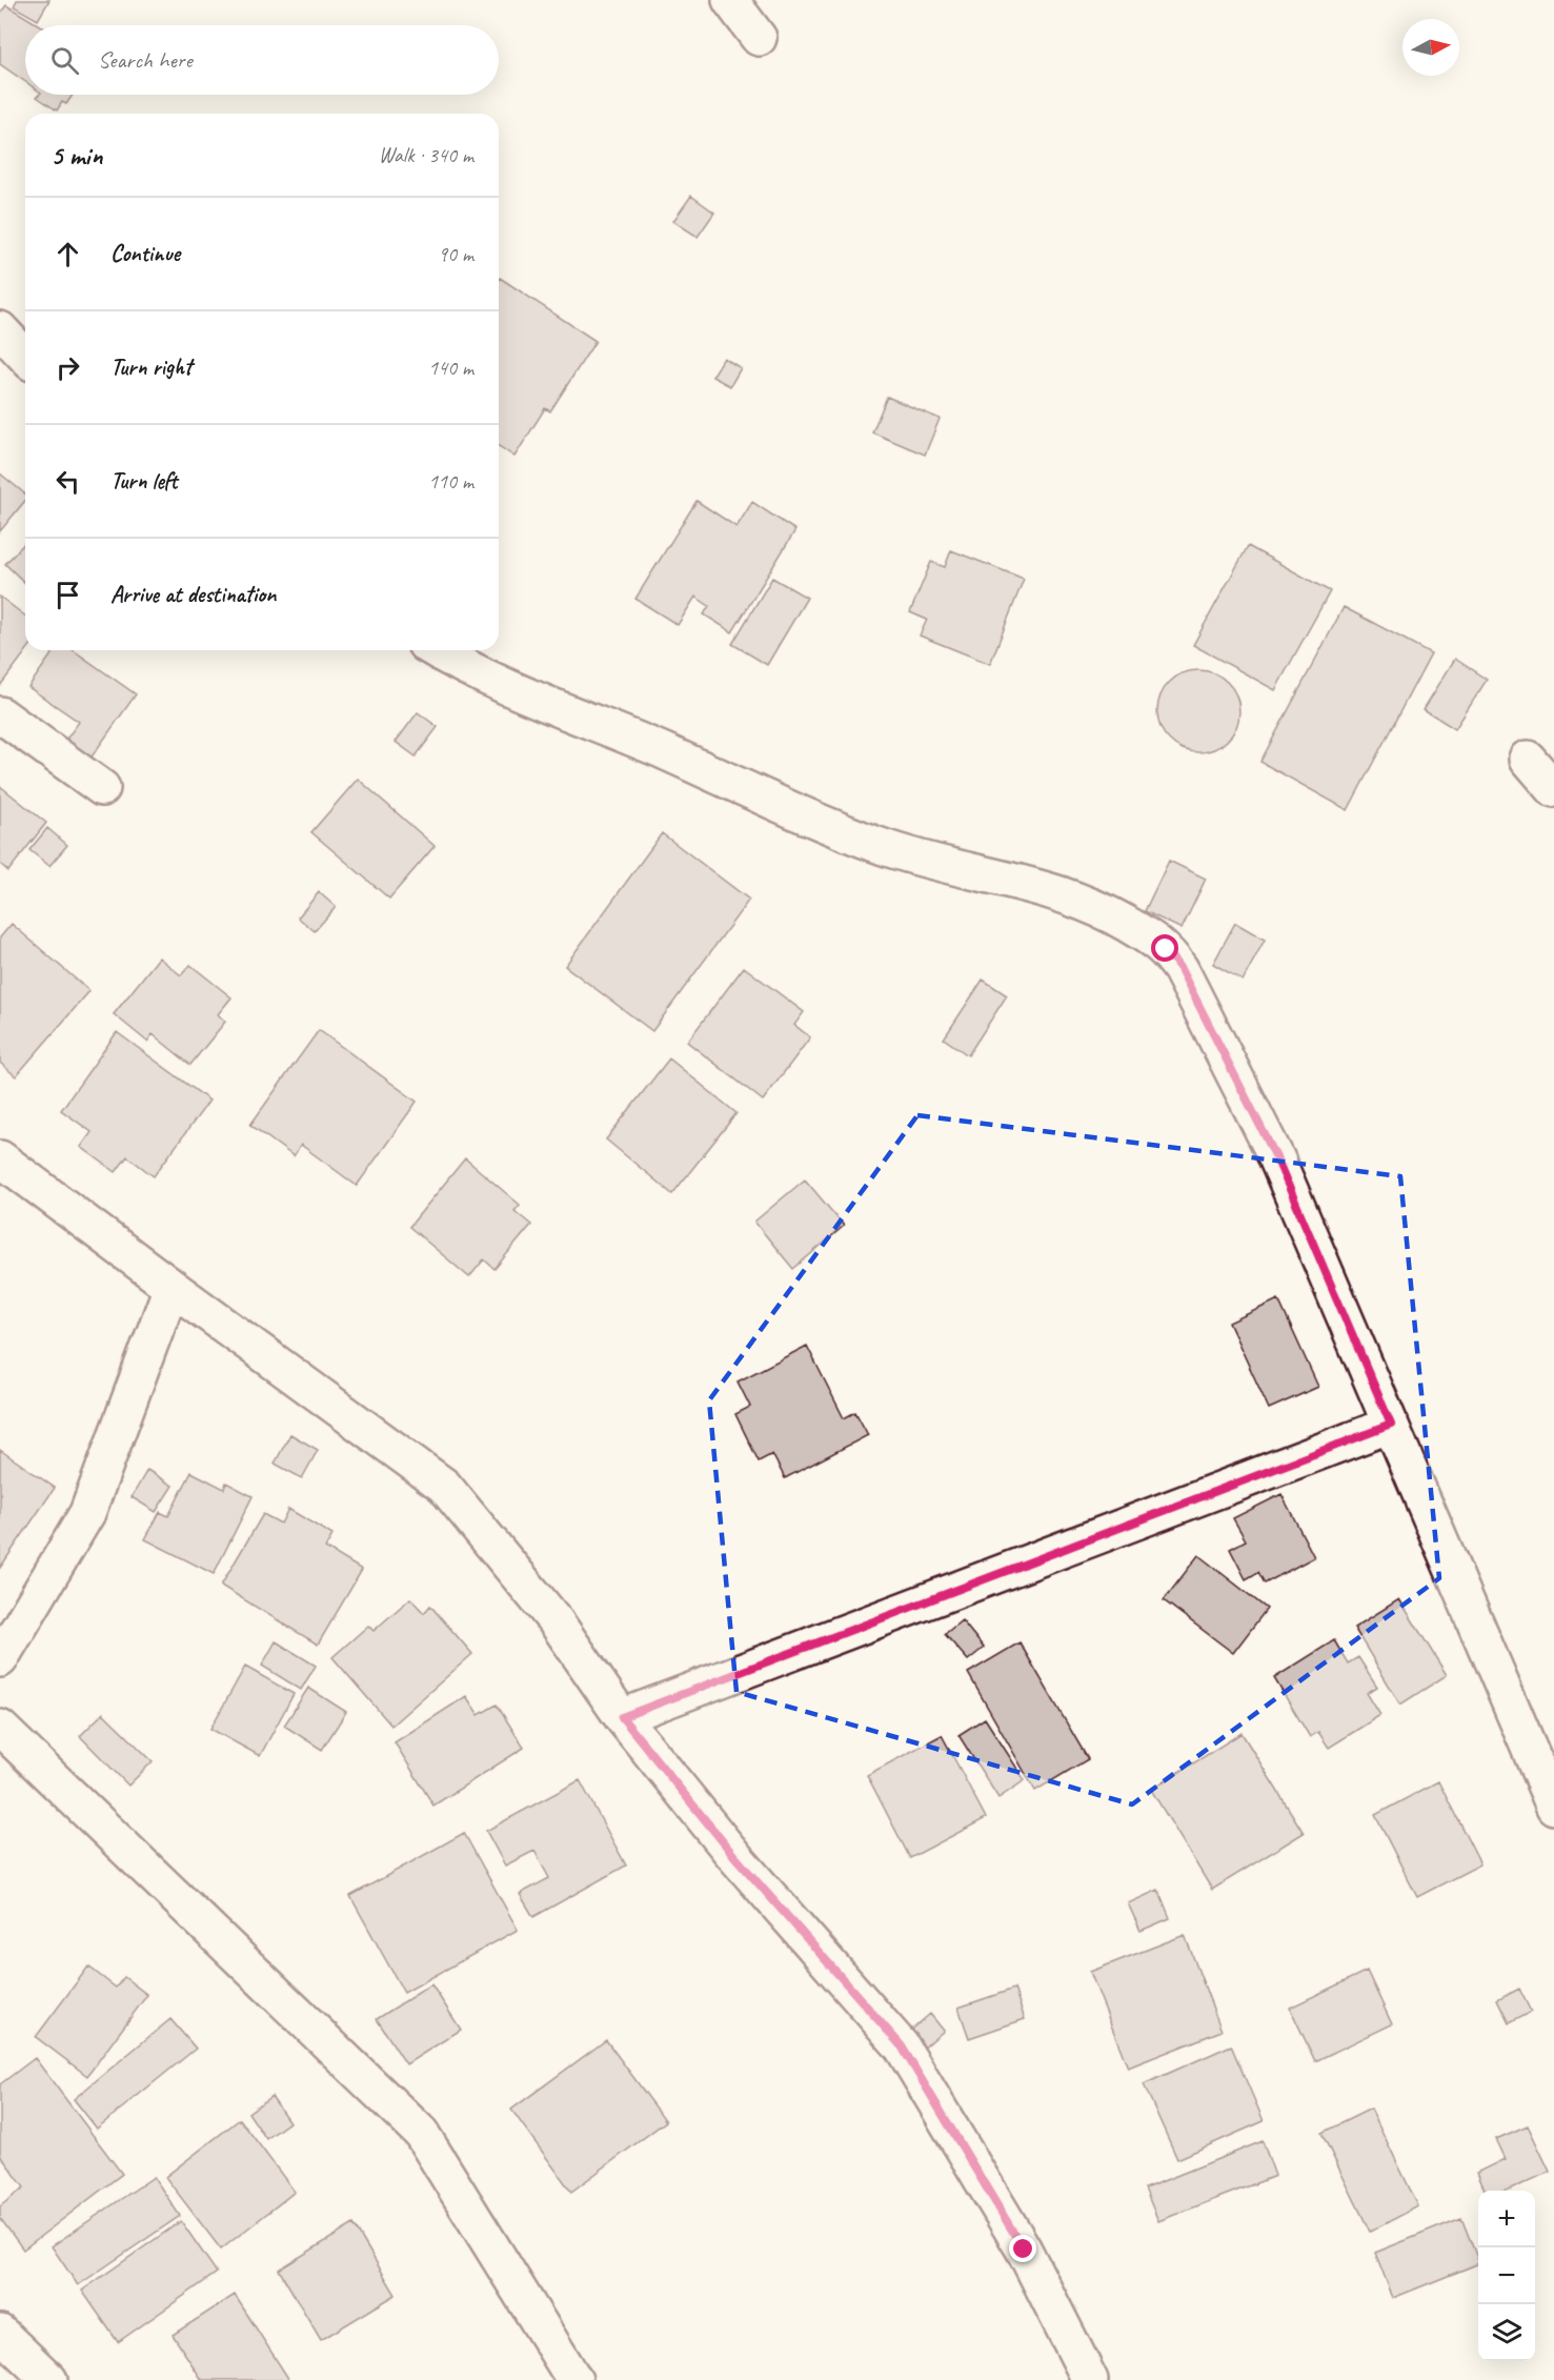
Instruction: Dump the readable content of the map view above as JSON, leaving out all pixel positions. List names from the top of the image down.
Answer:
{
  "north": "right",
  "page": {
    "search": "Search here",
    "heading": ["5 min", "Walk · 340 m"],
    "list": [
      ["Continue", "90 m"],
      ["Turn right", "140 m"],
      ["Turn left", "110 m"],
      "Arrive at destination"
    ],
    "map_buttons": ["+", "−"]
  }
}
